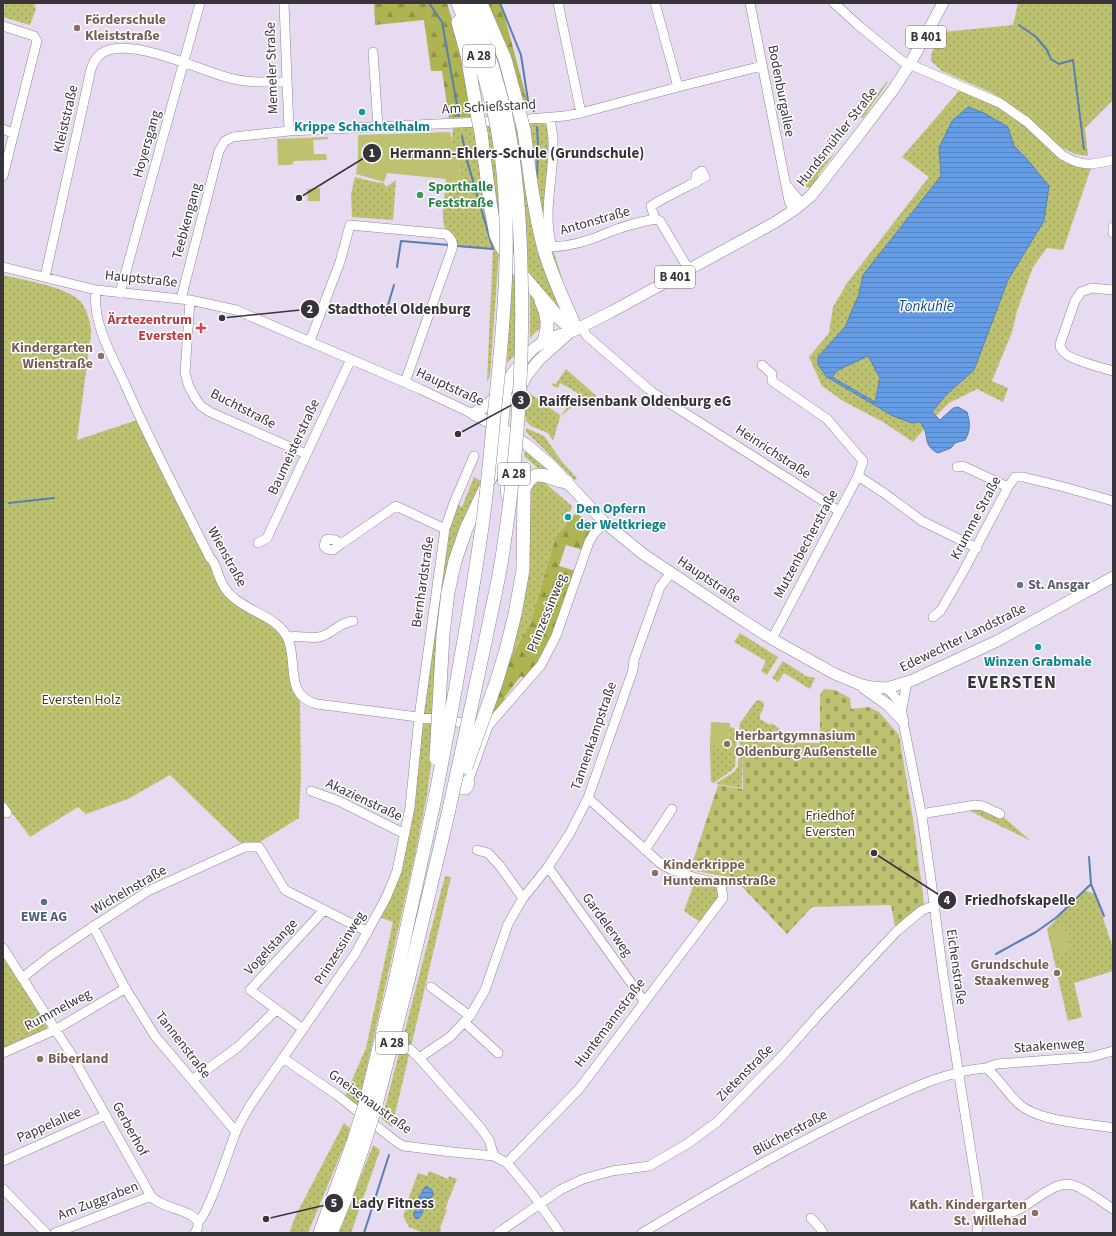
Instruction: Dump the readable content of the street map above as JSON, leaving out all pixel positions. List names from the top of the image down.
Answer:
{
  "streets": {
    "highway": ["A 28"],
    "main road": [
      "B 401",
      "Hundsmühler Straße",
      "Hauptstraße",
      "Edewechter Landstraße"
    ],
    "street": [
      "Memeler Straße",
      "Bodenburgallee",
      "Am Schießstand",
      "Kleiststraße",
      "Hoyersgang",
      "Teebkengang",
      "Antonstraße",
      "Buchtstraße",
      "Baumeisterstraße",
      "Heinrichstraße",
      "Krumme Straße",
      "Mutzenbecherstraße",
      "Wienstraße",
      "Bernhardstraße",
      "Prinzessinweg",
      "Tannenkampstraße",
      "Akazienstraße",
      "Wichelnstraße",
      "Gardelerweg",
      "Vogelstange",
      "Eichenstraße",
      "Rummelweg",
      "Huntemannstraße",
      "Tannenstraße",
      "Staakenweg",
      "Zietenstraße",
      "Gneisenaustraße",
      "Pappelallee",
      "Gerberhof",
      "Blücherstraße",
      "Am Zuggraben"
    ]
  },
  "crossings": [
    ["Memeler Straße", "Am Schießstand"],
    ["Memeler Straße", "Kleiststraße"],
    ["Bodenburgallee", "Am Schießstand"],
    ["Bodenburgallee", "Hundsmühler Straße"],
    ["Am Schießstand", "Teebkengang"],
    ["Am Schießstand", "Antonstraße"],
    ["Kleiststraße", "Hoyersgang"],
    ["Kleiststraße", "Hauptstraße"],
    ["Hundsmühler Straße", "Hauptstraße"],
    ["Hundsmühler Straße", "Heinrichstraße"],
    ["Hoyersgang", "Hauptstraße"],
    ["Teebkengang", "Hauptstraße"],
    ["Teebkengang", "Buchtstraße"],
    ["Hauptstraße", "Buchtstraße"],
    ["Hauptstraße", "Baumeisterstraße"],
    ["Hauptstraße", "Mutzenbecherstraße"],
    ["Hauptstraße", "Wienstraße"],
    ["Hauptstraße", "Prinzessinweg"],
    ["Hauptstraße", "Edewechter Landstraße"],
    ["Hauptstraße", "Tannenkampstraße"],
    ["Buchtstraße", "Baumeisterstraße"],
    ["Heinrichstraße", "Mutzenbecherstraße"],
    ["Bernhardstraße", "Prinzessinweg"],
    ["Prinzessinweg", "Akazienstraße"],
    ["Prinzessinweg", "Vogelstange"],
    ["Prinzessinweg", "Tannenstraße"],
    ["Prinzessinweg", "Gneisenaustraße"],
    ["Edewechter Landstraße", "Eichenstraße"],
    ["Tannenkampstraße", "Gardelerweg"],
    ["Wichelnstraße", "Vogelstange"],
    ["Wichelnstraße", "Tannenstraße"],
    ["Wichelnstraße", "Gerberhof"],
    ["Gardelerweg", "Huntemannstraße"],
    ["Eichenstraße", "Staakenweg"],
    ["Eichenstraße", "Zietenstraße"],
    ["Eichenstraße", "Blücherstraße"],
    ["Rummelweg", "Tannenstraße"],
    ["Rummelweg", "Gerberhof"],
    ["Staakenweg", "Blücherstraße"],
    ["Pappelallee", "Gerberhof"],
    ["Gerberhof", "Am Zuggraben"]
  ],
  "districts": ["EVERSTEN"],
  "water": ["Tonkuhle"],
  "parks": ["Eversten Holz", "Friedhof Eversten"],
  "places": {
    "other": [
      "Förderschule Kleiststraße",
      "Krippe Schachtelhalm",
      "Sporthalle Feststraße",
      "Hermann-Ehlers-Schule (Grundschule)",
      "Stadthotel Oldenburg",
      "Kindergarten Wienstraße",
      "Raiffeisenbank Oldenburg eG",
      "Den Opfern der Weltkriege",
      "St. Ansgar",
      "Winzen Grabmale",
      "Herbartgymnasium Oldenburg Außenstelle",
      "Friedhofskapelle",
      "Kinderkrippe Huntemannstraße",
      "EWE AG",
      "Grundschule Staakenweg",
      "Biberland",
      "Kath. Kindergarten St. Willehad",
      "Lady Fitness"
    ],
    "health": ["Ärztezentrum Eversten"]
  }
}
